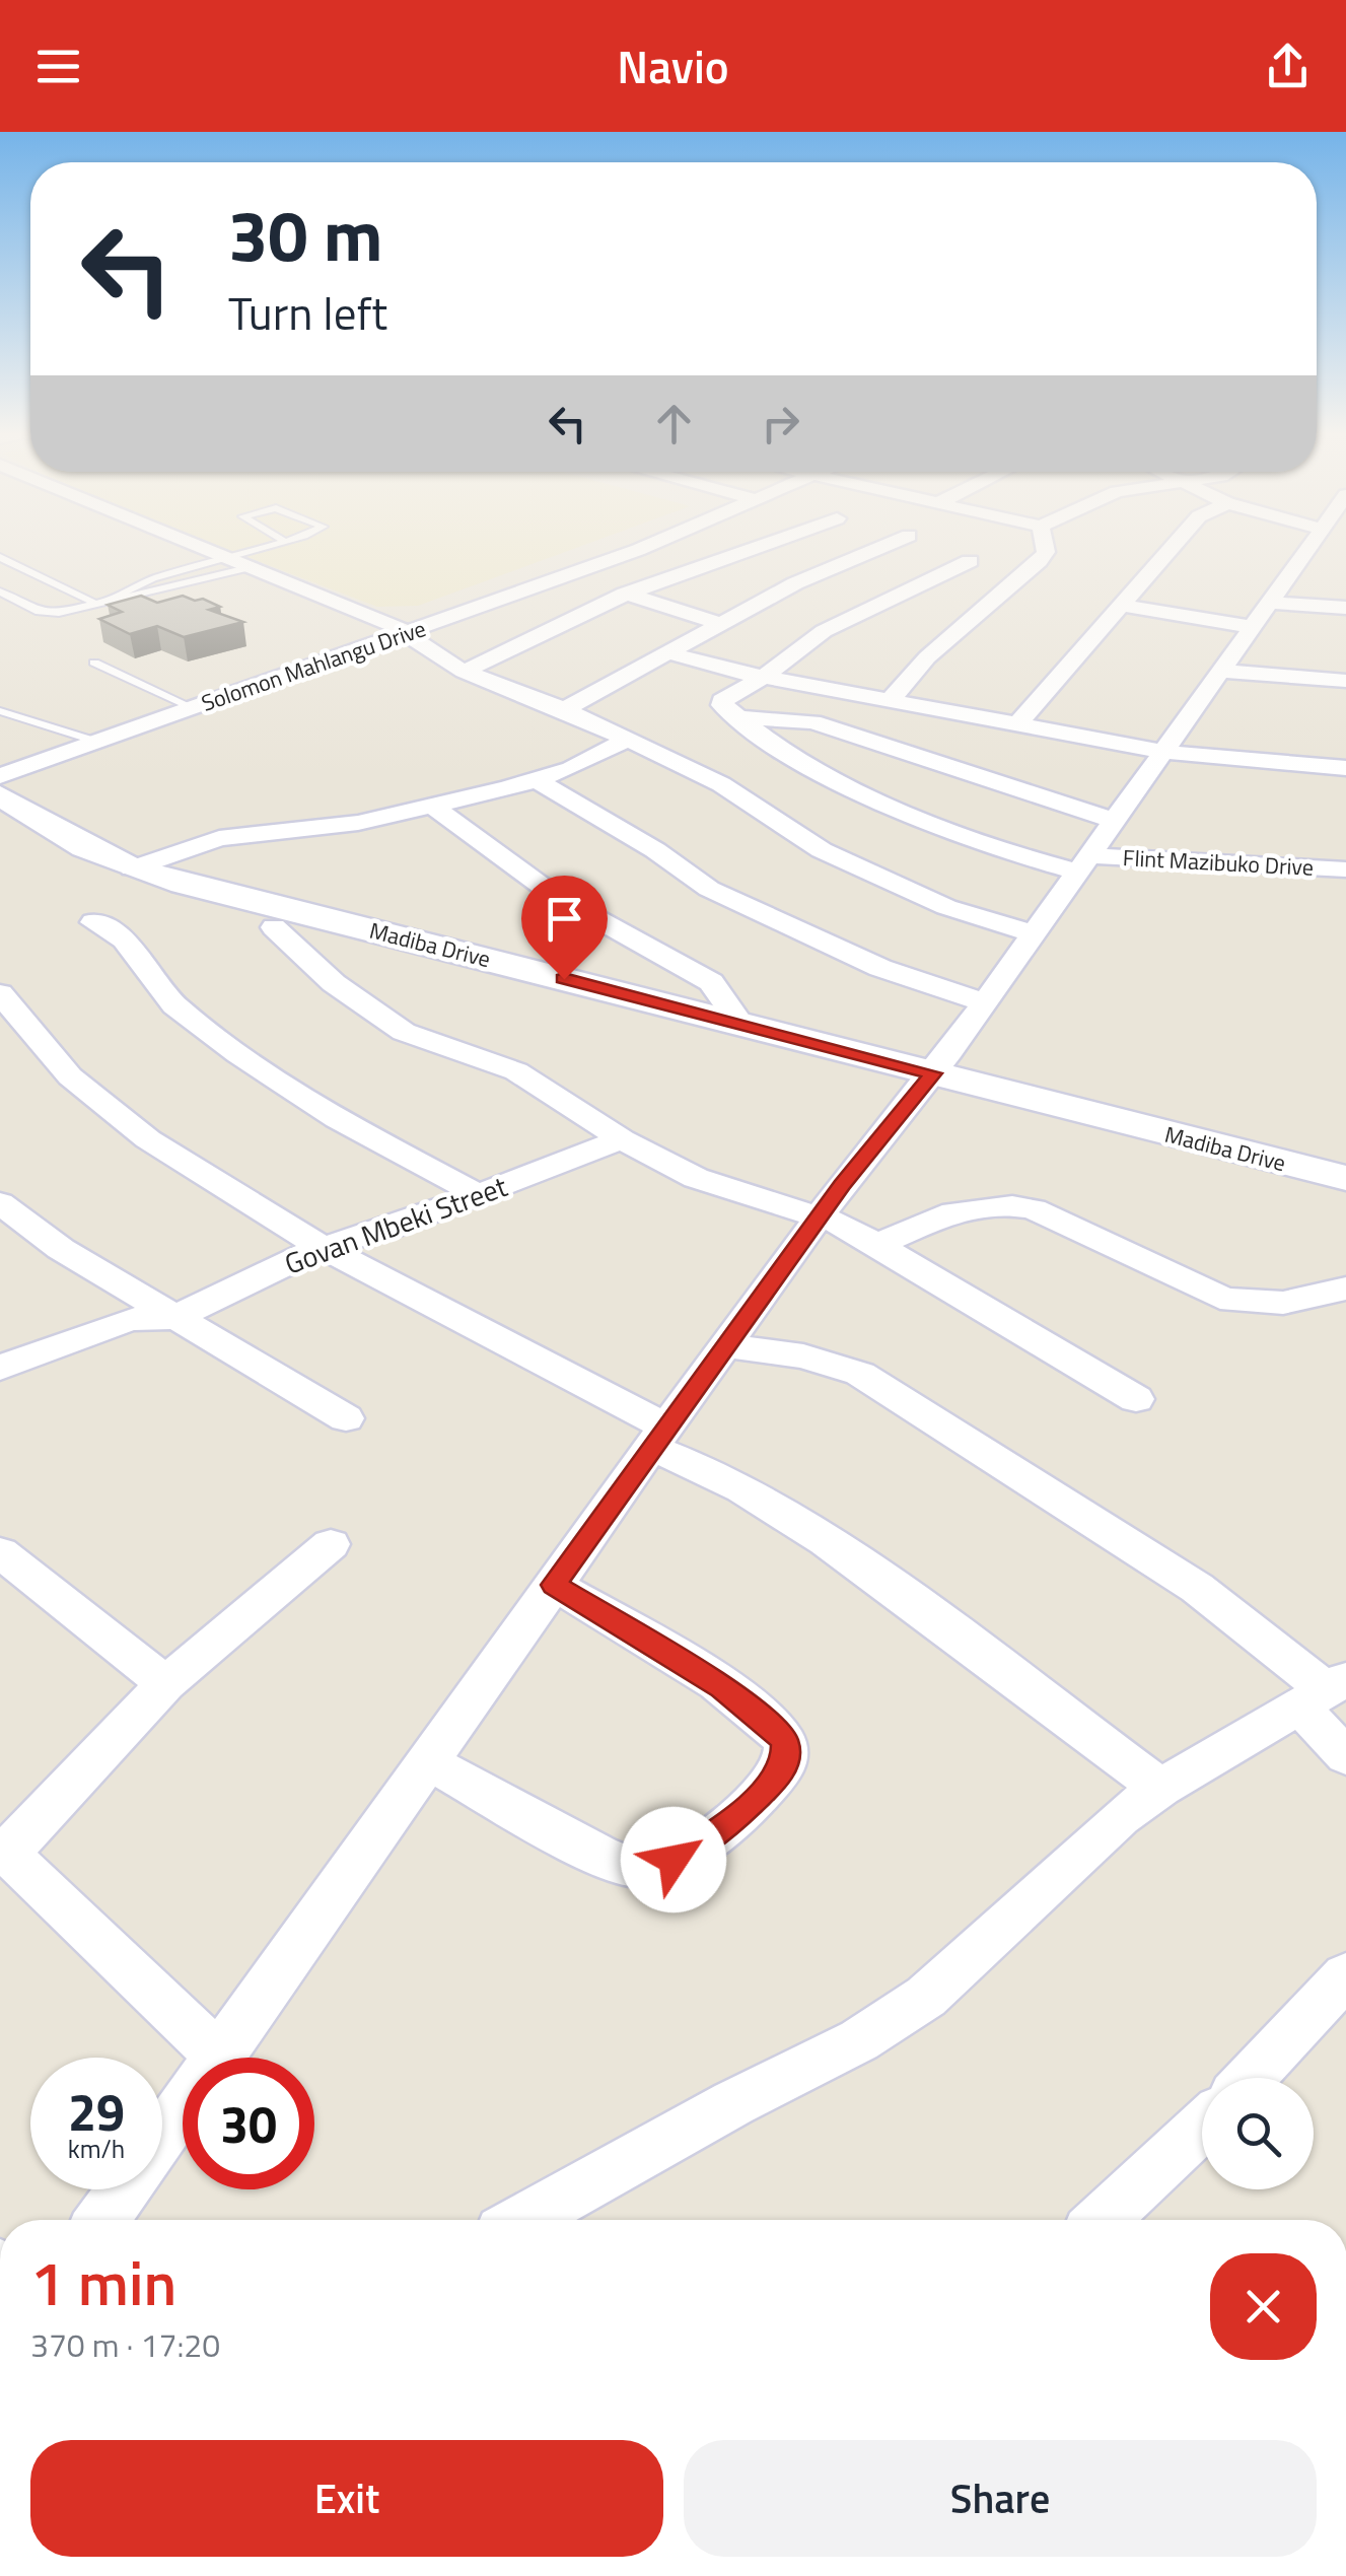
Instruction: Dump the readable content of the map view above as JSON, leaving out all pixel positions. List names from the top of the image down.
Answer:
{
  "streets": {
    "street": [
      "Solomon Mahlangu Drive",
      "Flint Mazibuko Drive",
      "Madiba Drive",
      "Govan Mbeki Street"
    ]
  },
  "page": {
    "header": "Navio",
    "turn": ["30 m", "Turn left"],
    "speed": "29 km/h",
    "limit": "30",
    "heading": ["1 min", "370 m · 17:20"],
    "buttons": ["Exit", "Share"]
  }
}
